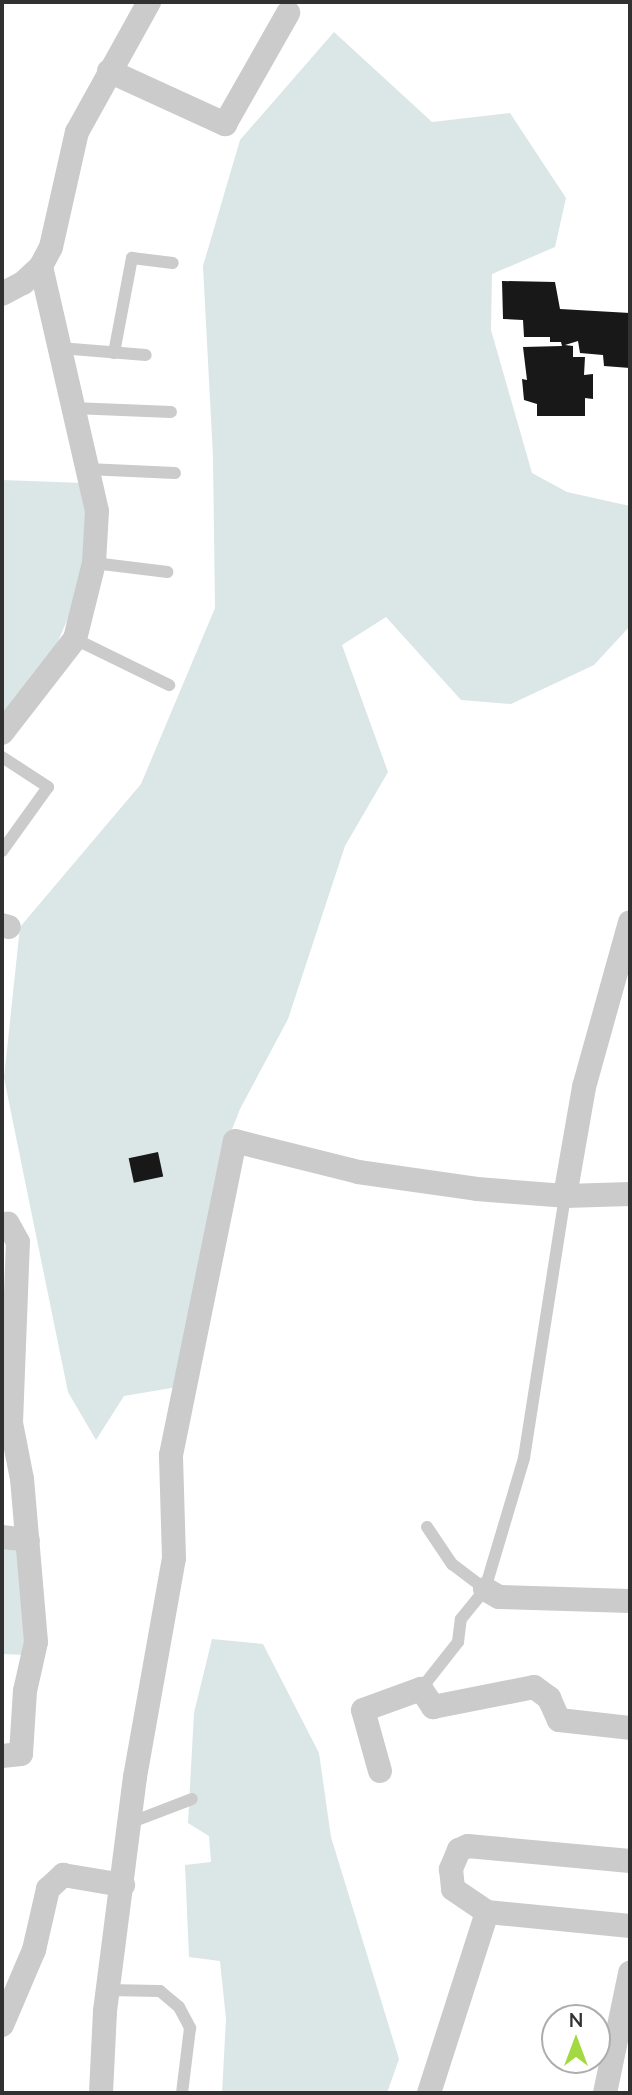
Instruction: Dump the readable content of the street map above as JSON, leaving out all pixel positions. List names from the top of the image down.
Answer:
{
  "north": "top"
}
